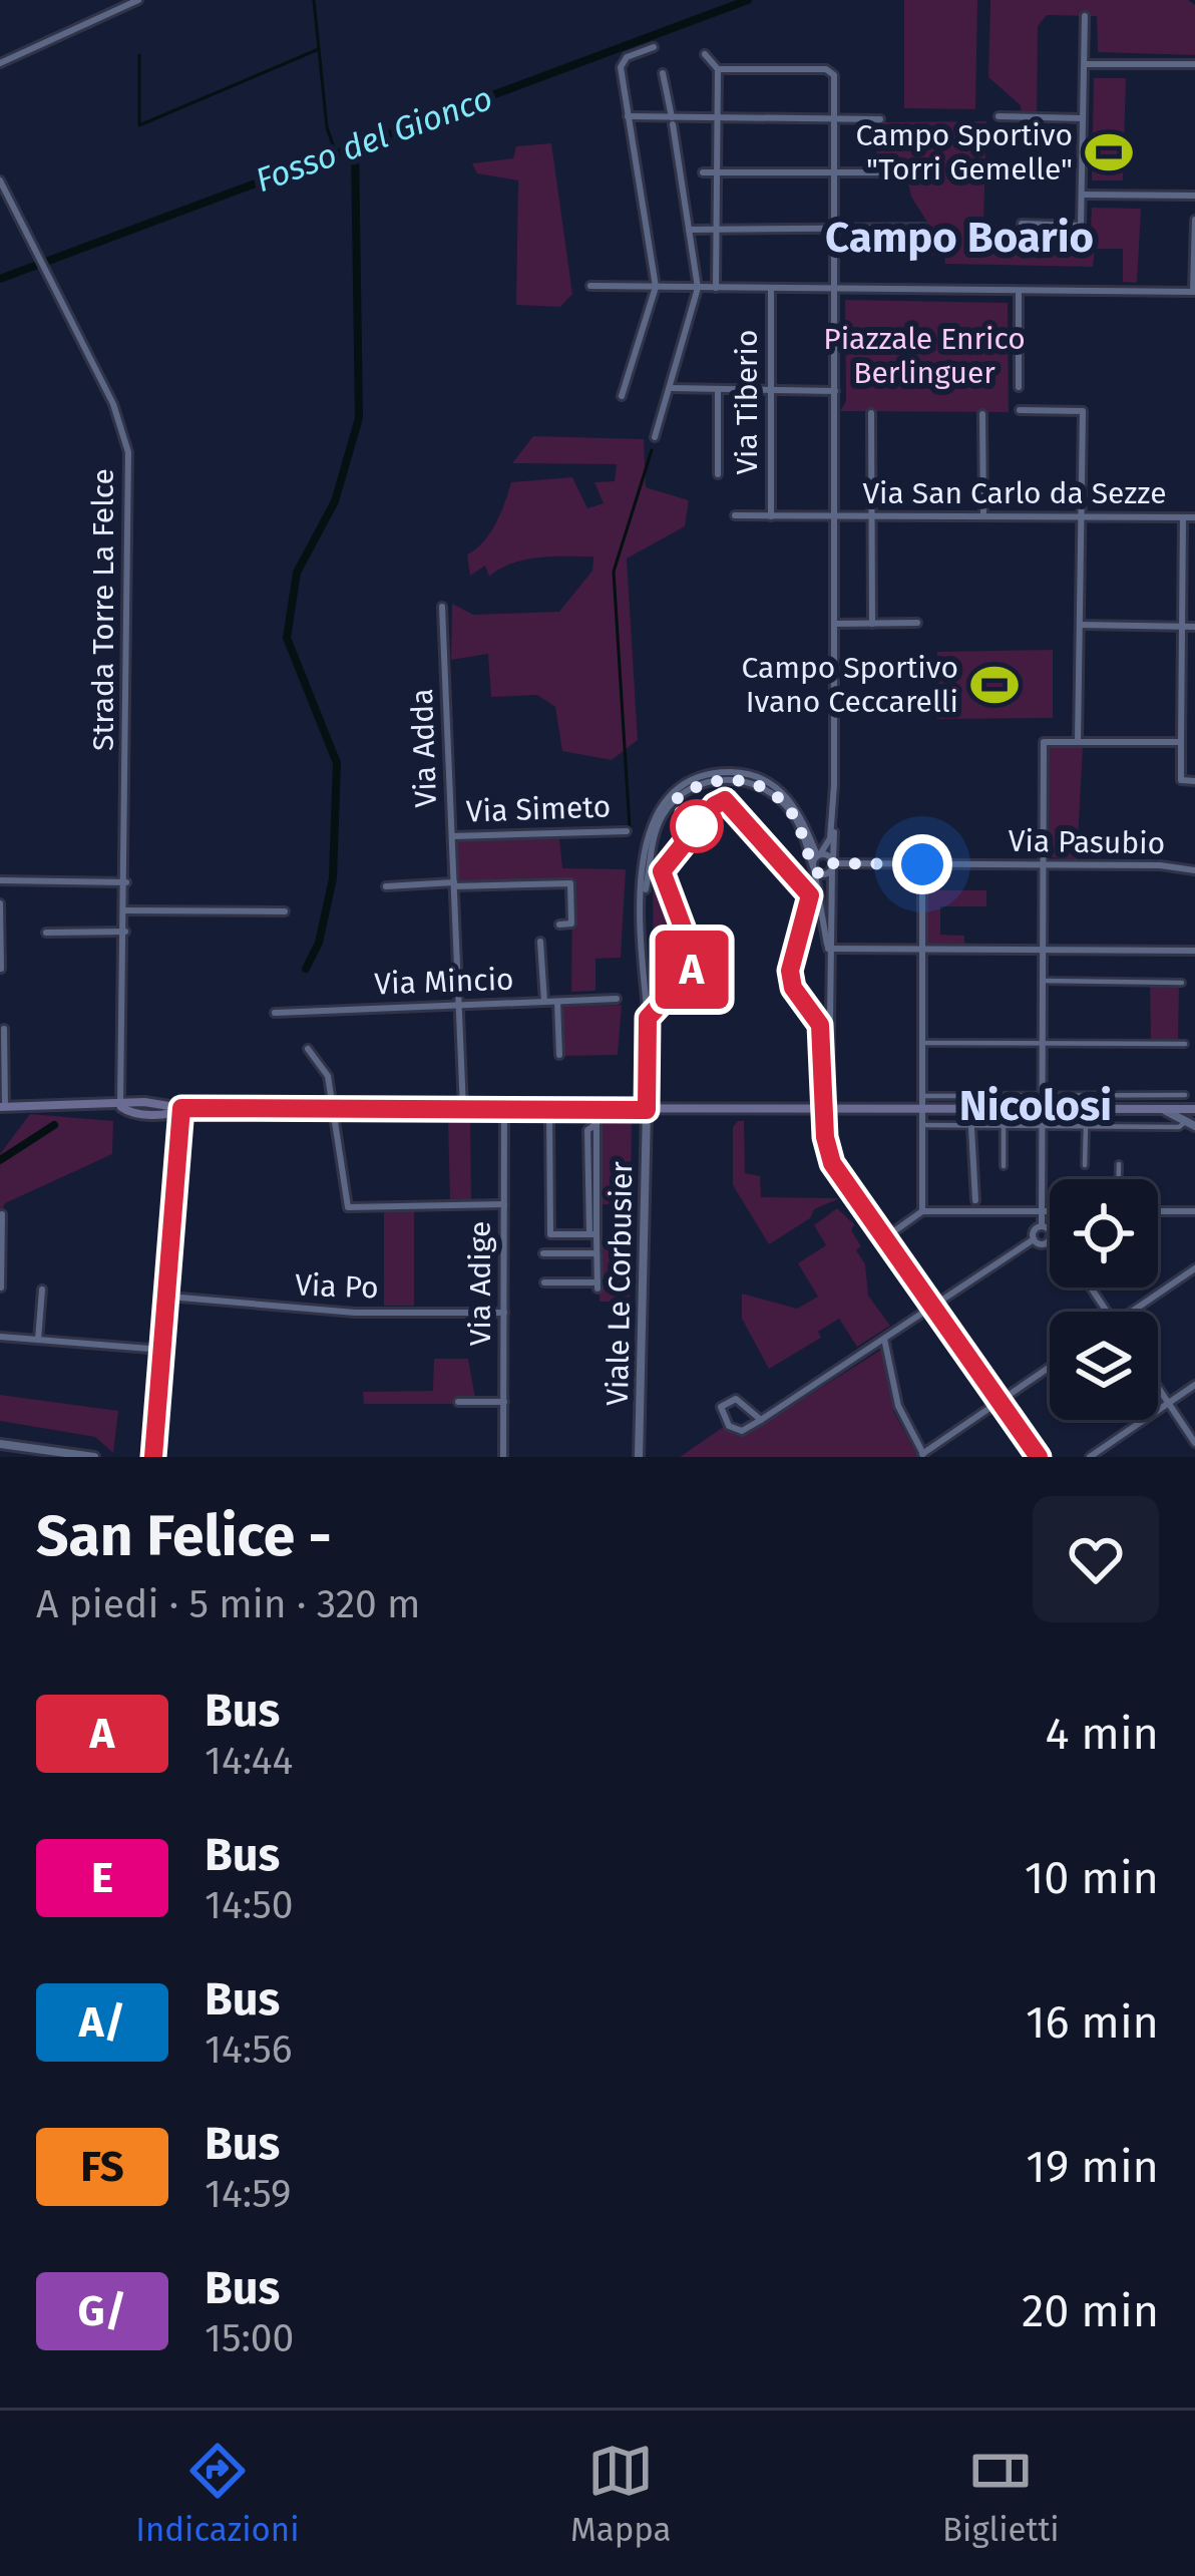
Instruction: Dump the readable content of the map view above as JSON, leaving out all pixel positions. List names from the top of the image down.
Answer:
{
  "streets": {
    "street": [
      "Via Tiberio",
      "Via San Carlo da Sezze",
      "Strada Torre La Felce",
      "Via Adda",
      "Via Simeto",
      "Via Pasubio",
      "Via Mincio",
      "Via Adige",
      "Viale Le Corbusier",
      "Via Po"
    ]
  },
  "crossings": [
    ["Via Tiberio", "Via San Carlo da Sezze"],
    ["Via Adda", "Via Simeto"],
    ["Via Adda", "Via Mincio"],
    ["Via Adige", "Via Po"]
  ],
  "districts": ["Campo Boario", "Nicolosi"],
  "water": ["Fosso del Gionco"],
  "parks": ["Piazzale Enrico Berlinguer"],
  "places": {
    "sports": ["Campo Sportivo \"Torri Gemelle\"", "Campo Sportivo Ivano Ceccarelli"]
  },
  "lines": ["bus line A"],
  "page": {
    "on_map": "A",
    "heading": ["San Felice -", "A piedi · 5 min · 320 m"],
    "list": [
      {
        "mark": "A",
        "name": "Bus",
        "note": "14:44",
        "value": "4 min"
      },
      {
        "mark": "E",
        "name": "Bus",
        "note": "14:50",
        "value": "10 min"
      },
      {
        "mark": "A/",
        "name": "Bus",
        "note": "14:56",
        "value": "16 min"
      },
      {
        "mark": "FS",
        "name": "Bus",
        "note": "14:59",
        "value": "19 min"
      },
      {
        "mark": "G/",
        "name": "Bus",
        "note": "15:00",
        "value": "20 min"
      }
    ],
    "tabs": ["Indicazioni", "Mappa", "Biglietti"]
  }
}
